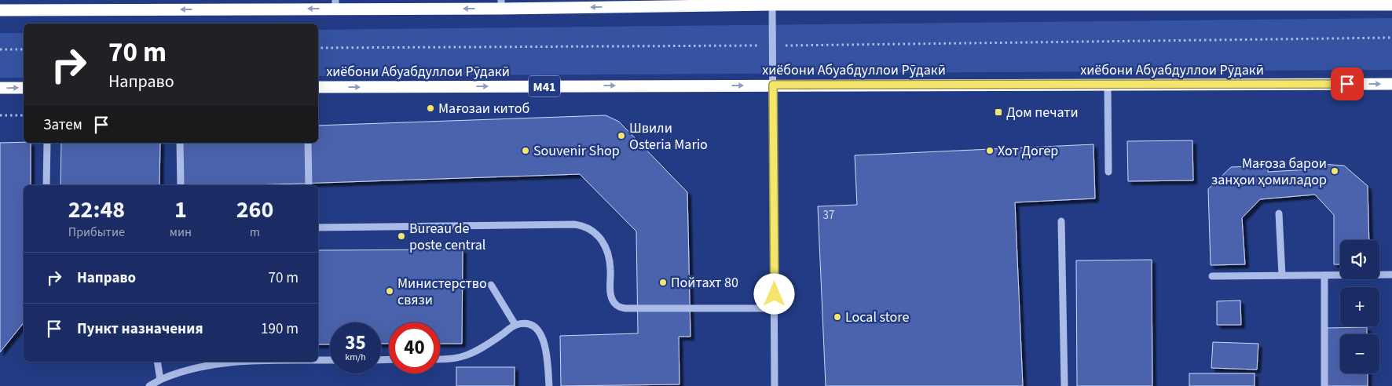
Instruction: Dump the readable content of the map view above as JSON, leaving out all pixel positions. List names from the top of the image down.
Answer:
{
  "streets": {
    "highway": ["хиёбони Абуабдуллои Рӯдакӣ", "M41"]
  },
  "places": {
    "other": [
      "Мағозаи китоб",
      "Швили Osteria Mario",
      "Souvenir Shop",
      "Хот Догер",
      "Мағоза барои занҳои ҳомиладор",
      "Bureau de poste central",
      "Пойтахт 80",
      "Министерство связи",
      "Local store"
    ],
    "transit": ["Дом печати"]
  },
  "house_numbers": ["37"],
  "page": {
    "turn": ["70 m", "Направо"],
    "then": "Затем",
    "eta": [
      "22:48",
      "Прибытие",
      "1",
      "мин",
      "260",
      "m"
    ],
    "map_buttons": ["+", "−"],
    "list": [
      {
        "name": "Направо",
        "value": "70 m"
      },
      {
        "name": "Пункт назначения",
        "value": "190 m"
      }
    ],
    "speed": "35 km/h",
    "limit": "40"
  }
}
